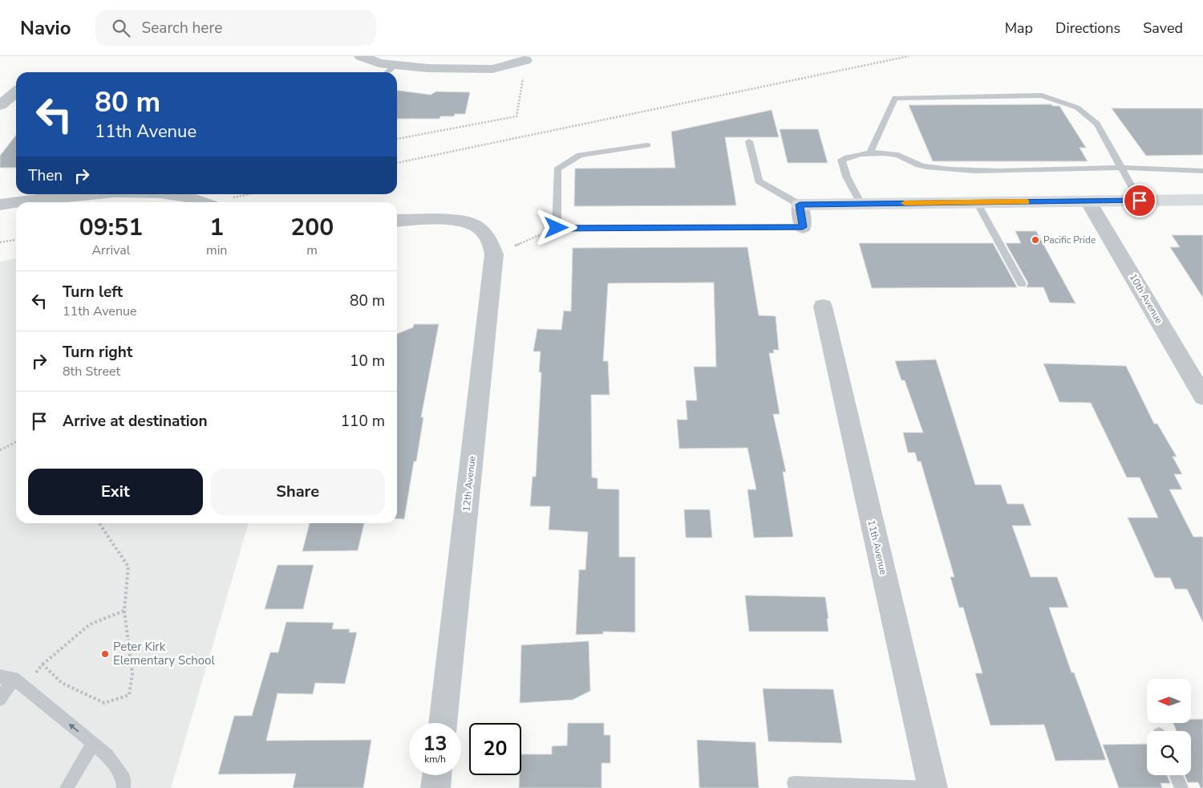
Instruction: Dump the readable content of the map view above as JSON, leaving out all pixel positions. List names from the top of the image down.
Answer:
{
  "streets": {
    "street": ["10th Avenue", "12th Avenue", "11th Avenue"]
  },
  "places": ["Pacific Pride", "Peter Kirk Elementary School"],
  "north": "left",
  "page": {
    "header": "Navio",
    "search": "Search here",
    "nav": ["Map", "Directions", "Saved"],
    "turn": ["80 m", "11th Avenue"],
    "then": "Then",
    "eta": [
      "09:51",
      "Arrival",
      "1",
      "min",
      "200",
      "m"
    ],
    "list": [
      {
        "name": "Turn left",
        "note": "11th Avenue",
        "value": "80 m"
      },
      {
        "name": "Turn right",
        "note": "8th Street",
        "value": "10 m"
      },
      {
        "name": "Arrive at destination",
        "value": "110 m"
      }
    ],
    "buttons": ["Exit", "Share"],
    "speed": "13 km/h",
    "limit": "20"
  }
}
